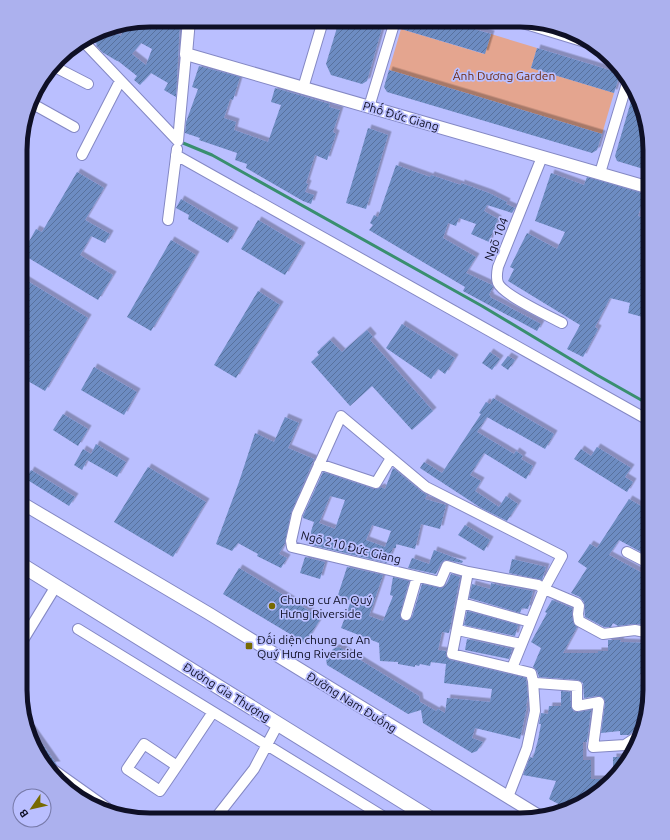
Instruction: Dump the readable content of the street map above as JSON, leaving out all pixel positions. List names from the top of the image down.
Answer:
{
  "streets": {
    "main road": ["Đường Gia Thượng"],
    "street": [
      "Phố Đức Giang",
      "Ngõ 104",
      "Ngõ 210 Đức Giang",
      "Đường Nam Đuống"
    ]
  },
  "crossings": [
    ["Phố Đức Giang", "Ngõ 104"]
  ],
  "parks": ["Ánh Dương Garden"],
  "places": {
    "other": ["Chung cư An Quý Hưng Riverside"],
    "transit": ["Đối diện chung cư An Quý Hưng Riverside"]
  },
  "north": "bottom left"
}
